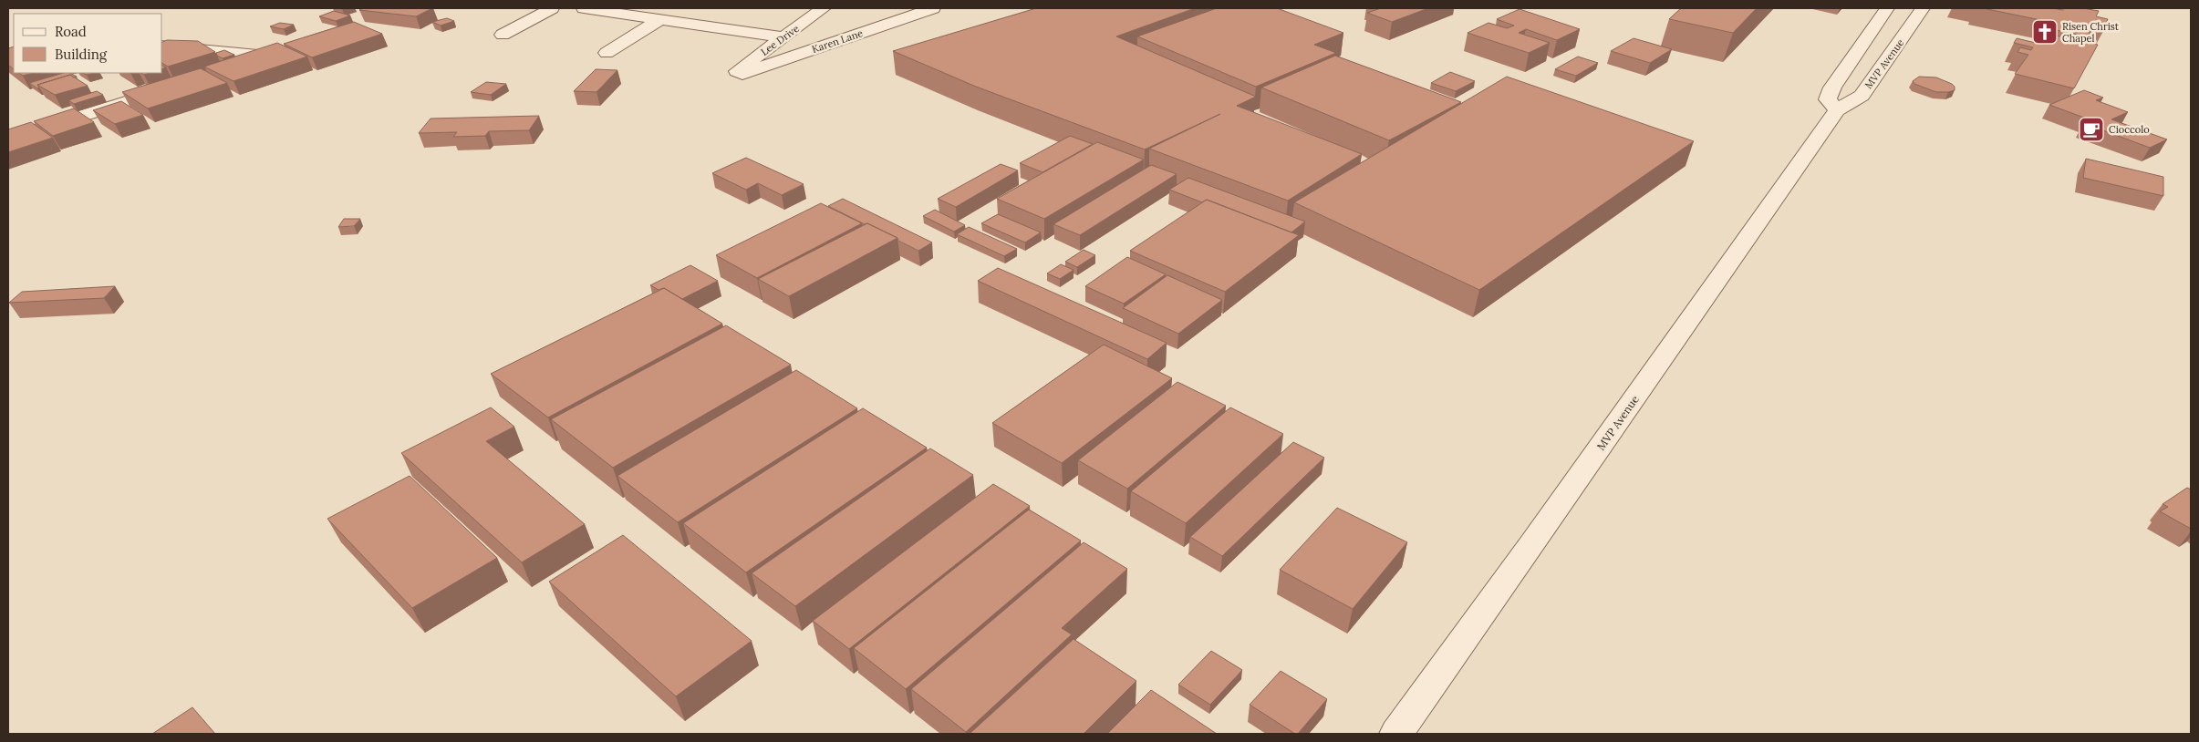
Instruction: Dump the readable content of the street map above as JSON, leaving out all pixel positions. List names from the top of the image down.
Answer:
{
  "streets": {
    "street": ["Lee Drive", "Karen Lane", "MVP Avenue"]
  },
  "crossings": [
    ["Lee Drive", "Karen Lane"]
  ],
  "places": {
    "church": ["Risen Christ Chapel"],
    "cafe": ["Cioccolo"]
  },
  "legend": ["Road", "Building"]
}
